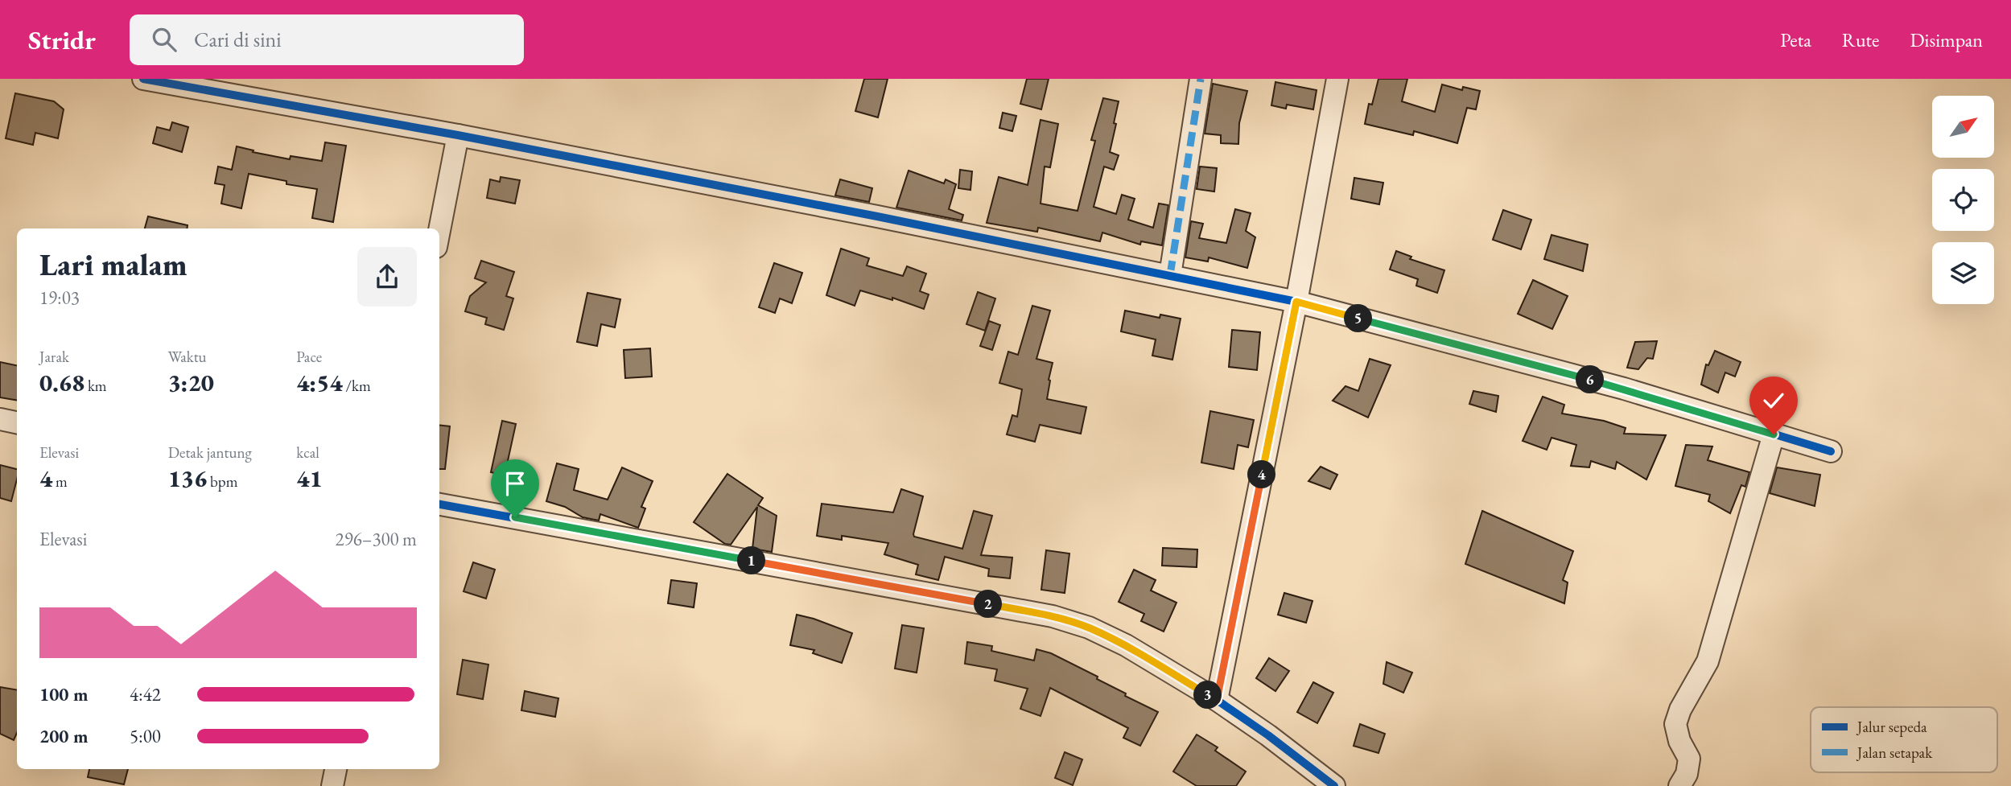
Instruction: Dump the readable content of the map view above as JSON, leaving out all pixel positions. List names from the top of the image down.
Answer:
{
  "legend": ["Jalur sepeda", "Jalan setapak"],
  "north": "top right",
  "page": {
    "header": "Stridr",
    "search": "Cari di sini",
    "nav": ["Peta", "Rute", "Disimpan"],
    "heading": ["Lari malam", "19:03"],
    "pins": [
      "5",
      "6",
      "4",
      "1",
      "2",
      "3"
    ],
    "stats": [
      ["Jarak", "0.68 km"],
      ["Waktu", "3:20"],
      ["Pace", "4:54 /km"],
      ["Elevasi", "4 m"],
      ["Detak jantung", "136 bpm"],
      ["kcal", "41"]
    ],
    "chart": ["Elevasi", "296–300 m"],
    "list": [
      {
        "name": "100 m",
        "note": "4:42"
      },
      {
        "name": "200 m",
        "note": "5:00"
      }
    ]
  }
}
